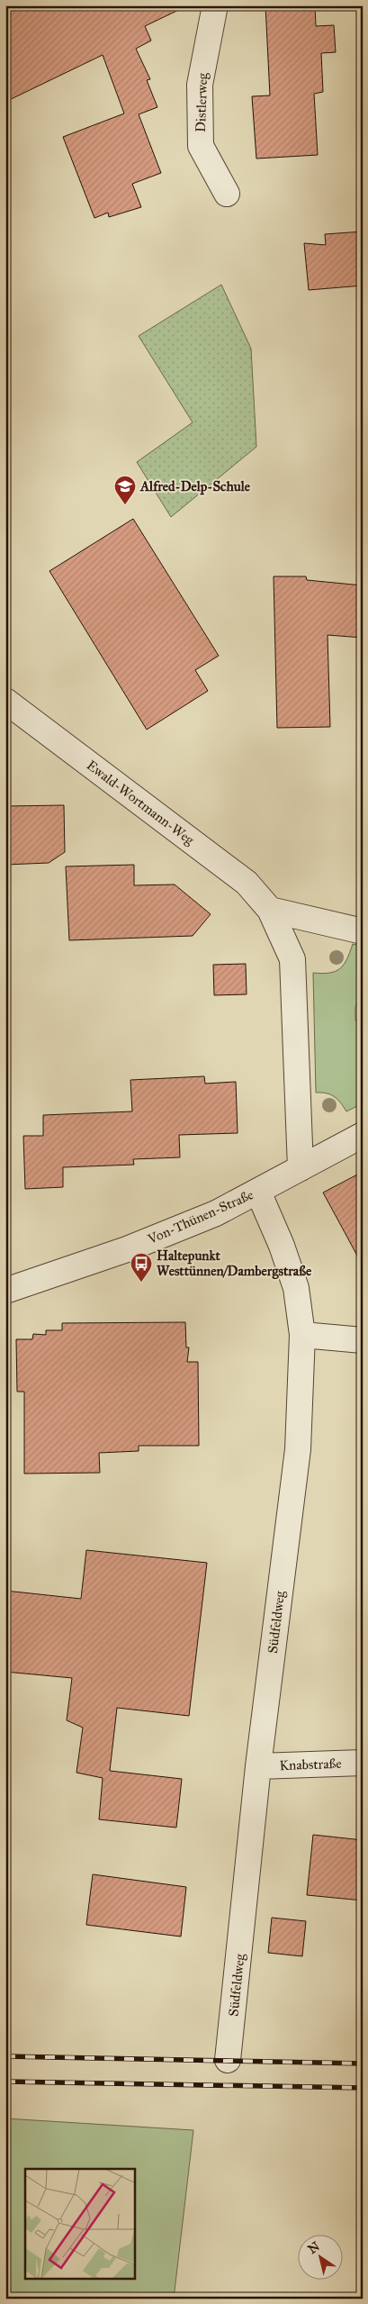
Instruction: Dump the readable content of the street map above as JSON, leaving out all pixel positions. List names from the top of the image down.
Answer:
{
  "streets": {
    "street": [
      "Distlerweg",
      "Ewald-Wortmann-Weg",
      "Von-Thünen-Straße",
      "Südfeldweg",
      "Knabstraße"
    ]
  },
  "crossings": [
    ["Ewald-Wortmann-Weg", "Von-Thünen-Straße"],
    ["Von-Thünen-Straße", "Südfeldweg"],
    ["Südfeldweg", "Knabstraße"]
  ],
  "places": {
    "school or university": ["Alfred-Delp-Schule"],
    "bus stop": ["Haltepunkt Westtünnen/Dambergstraße"]
  },
  "north": "top left"
}
